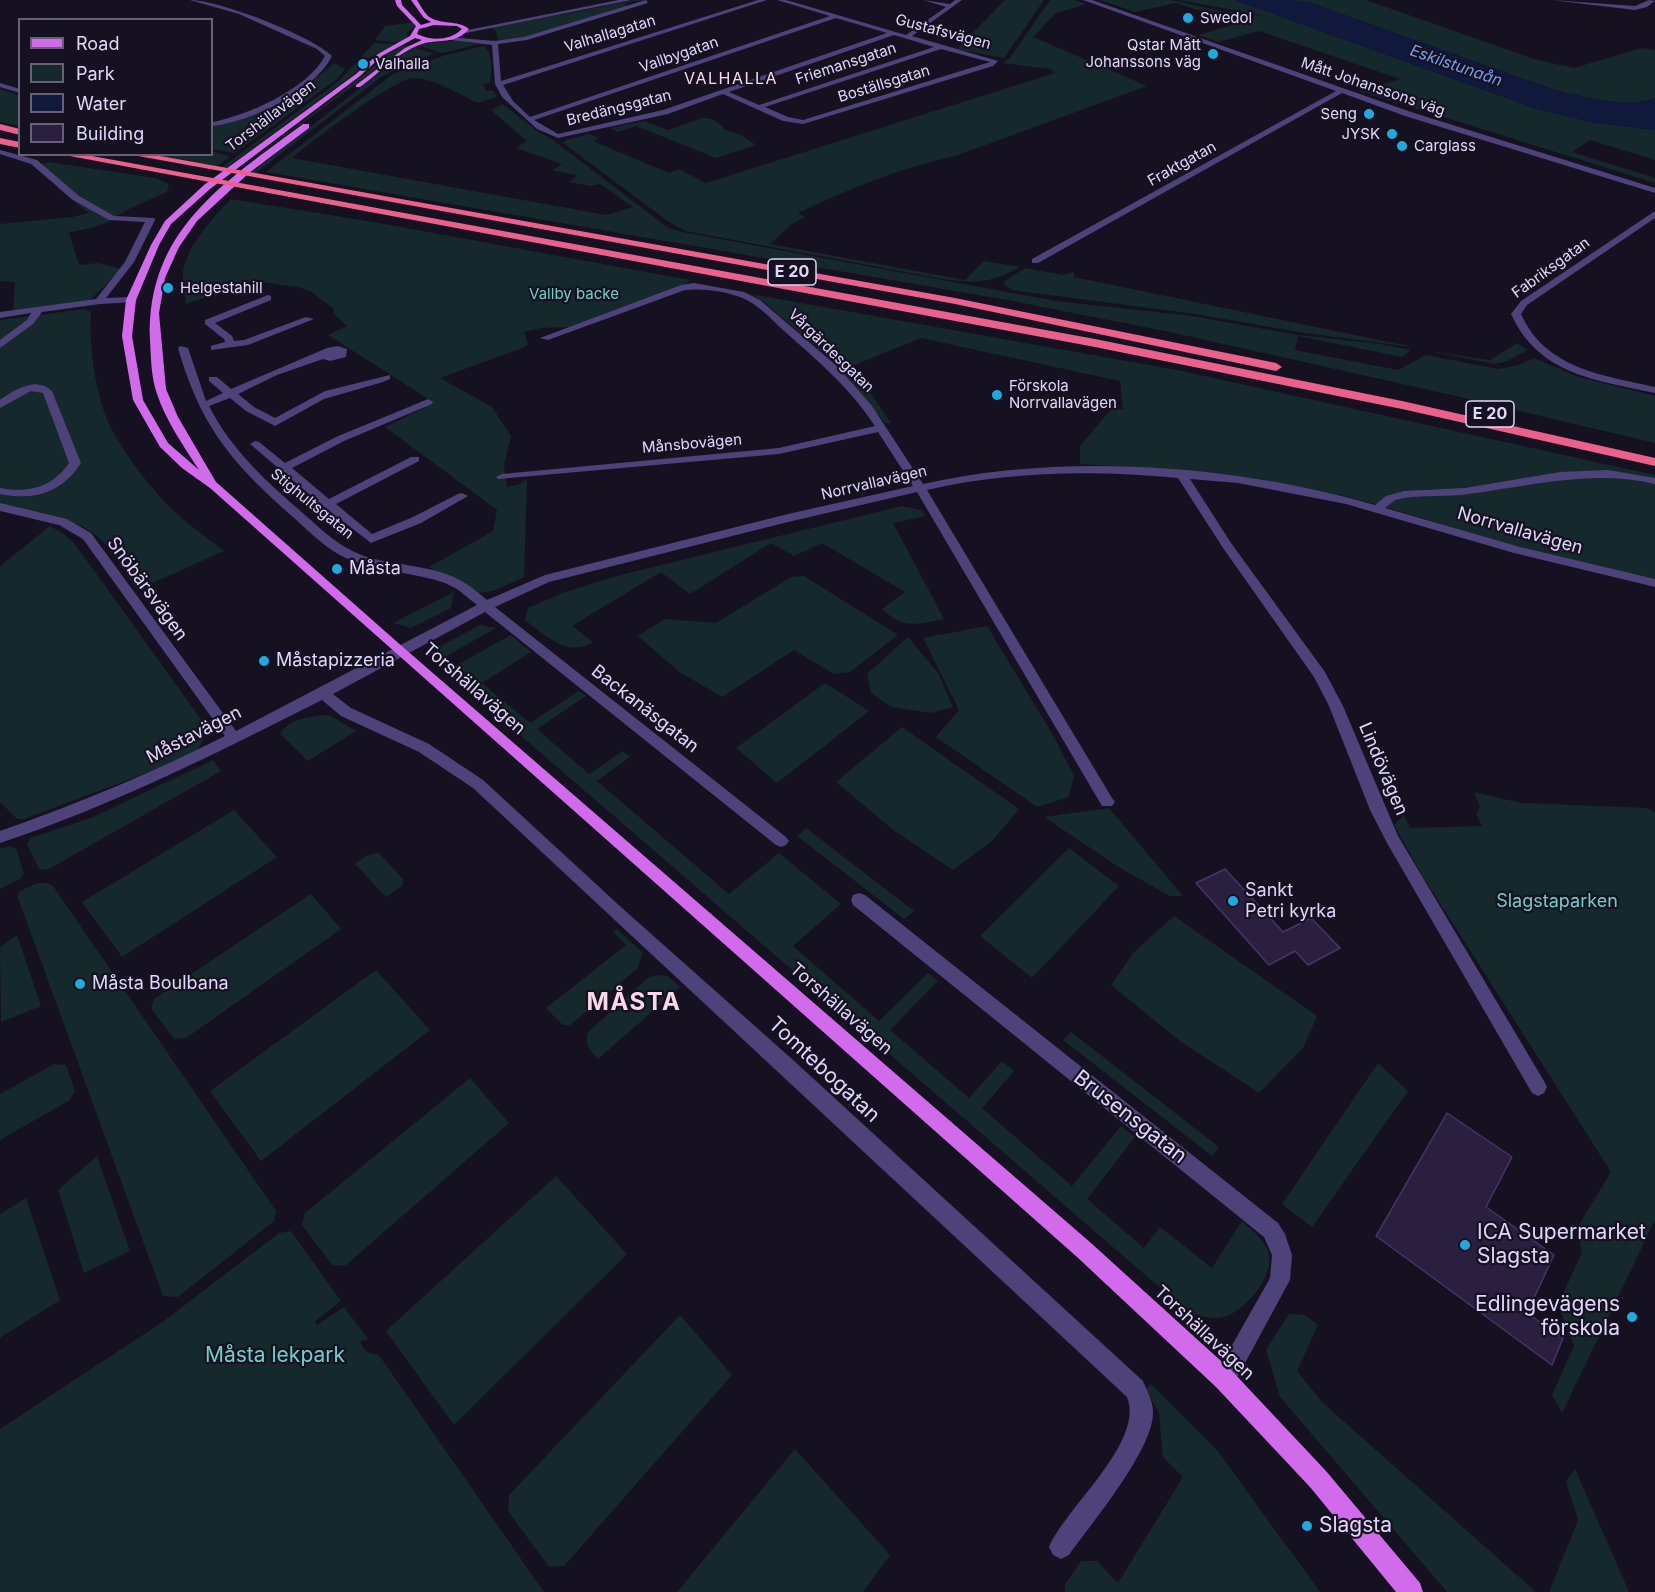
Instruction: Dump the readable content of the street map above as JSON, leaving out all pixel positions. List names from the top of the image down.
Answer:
{
  "streets": {
    "highway": ["E 20"],
    "main road": ["Torshällavägen"],
    "street": [
      "Gustafsvägen",
      "Valhallagatan",
      "Vallbygatan",
      "Friemansgatan",
      "Boställsgatan",
      "Mått Johanssons väg",
      "Bredängsgatan",
      "Fraktgatan",
      "Fabriksgatan",
      "Vårgärdesgatan",
      "Månsbovägen",
      "Norrvallavägen",
      "Stighultsgatan",
      "Snöbärsvägen",
      "Backanäsgatan",
      "Måstavägen",
      "Lindövägen",
      "Tomtebogatan",
      "Brusensgatan"
    ]
  },
  "crossings": [
    ["Gustafsvägen", "Vallbygatan"],
    ["Gustafsvägen", "Friemansgatan"],
    ["Gustafsvägen", "Boställsgatan"],
    ["Gustafsvägen", "Bredängsgatan"],
    ["Valhallagatan", "Bredängsgatan"],
    ["Vallbygatan", "Bredängsgatan"],
    ["Friemansgatan", "Boställsgatan"],
    ["Boställsgatan", "Bredängsgatan"],
    ["Mått Johanssons väg", "Fraktgatan"],
    ["Torshällavägen", "Norrvallavägen"],
    ["Torshällavägen", "Måstavägen"],
    ["Torshällavägen", "Brusensgatan"],
    ["Vårgärdesgatan", "Månsbovägen"],
    ["Vårgärdesgatan", "Norrvallavägen"],
    ["Norrvallavägen", "Stighultsgatan"],
    ["Norrvallavägen", "Backanäsgatan"],
    ["Norrvallavägen", "Måstavägen"],
    ["Norrvallavägen", "Lindövägen"],
    ["Stighultsgatan", "Backanäsgatan"],
    ["Snöbärsvägen", "Måstavägen"],
    ["Måstavägen", "Tomtebogatan"]
  ],
  "districts": ["VALHALLA", "MÅSTA"],
  "water": ["Eskilstunaån"],
  "parks": ["Vallby backe", "Slagstaparken", "Måsta lekpark"],
  "places": [
    "Swedol",
    "Qstar Mått Johanssons väg",
    "Valhalla",
    "Seng",
    "JYSK",
    "Carglass",
    "Helgestahill",
    "Förskola Norrvallavägen",
    "Måsta",
    "Måstapizzeria",
    "Sankt Petri kyrka",
    "Måsta Boulbana",
    "ICA Supermarket Slagsta",
    "Edlingevägens förskola",
    "Slagsta"
  ],
  "legend": [
    "Road",
    "Park",
    "Water",
    "Building"
  ]
}
